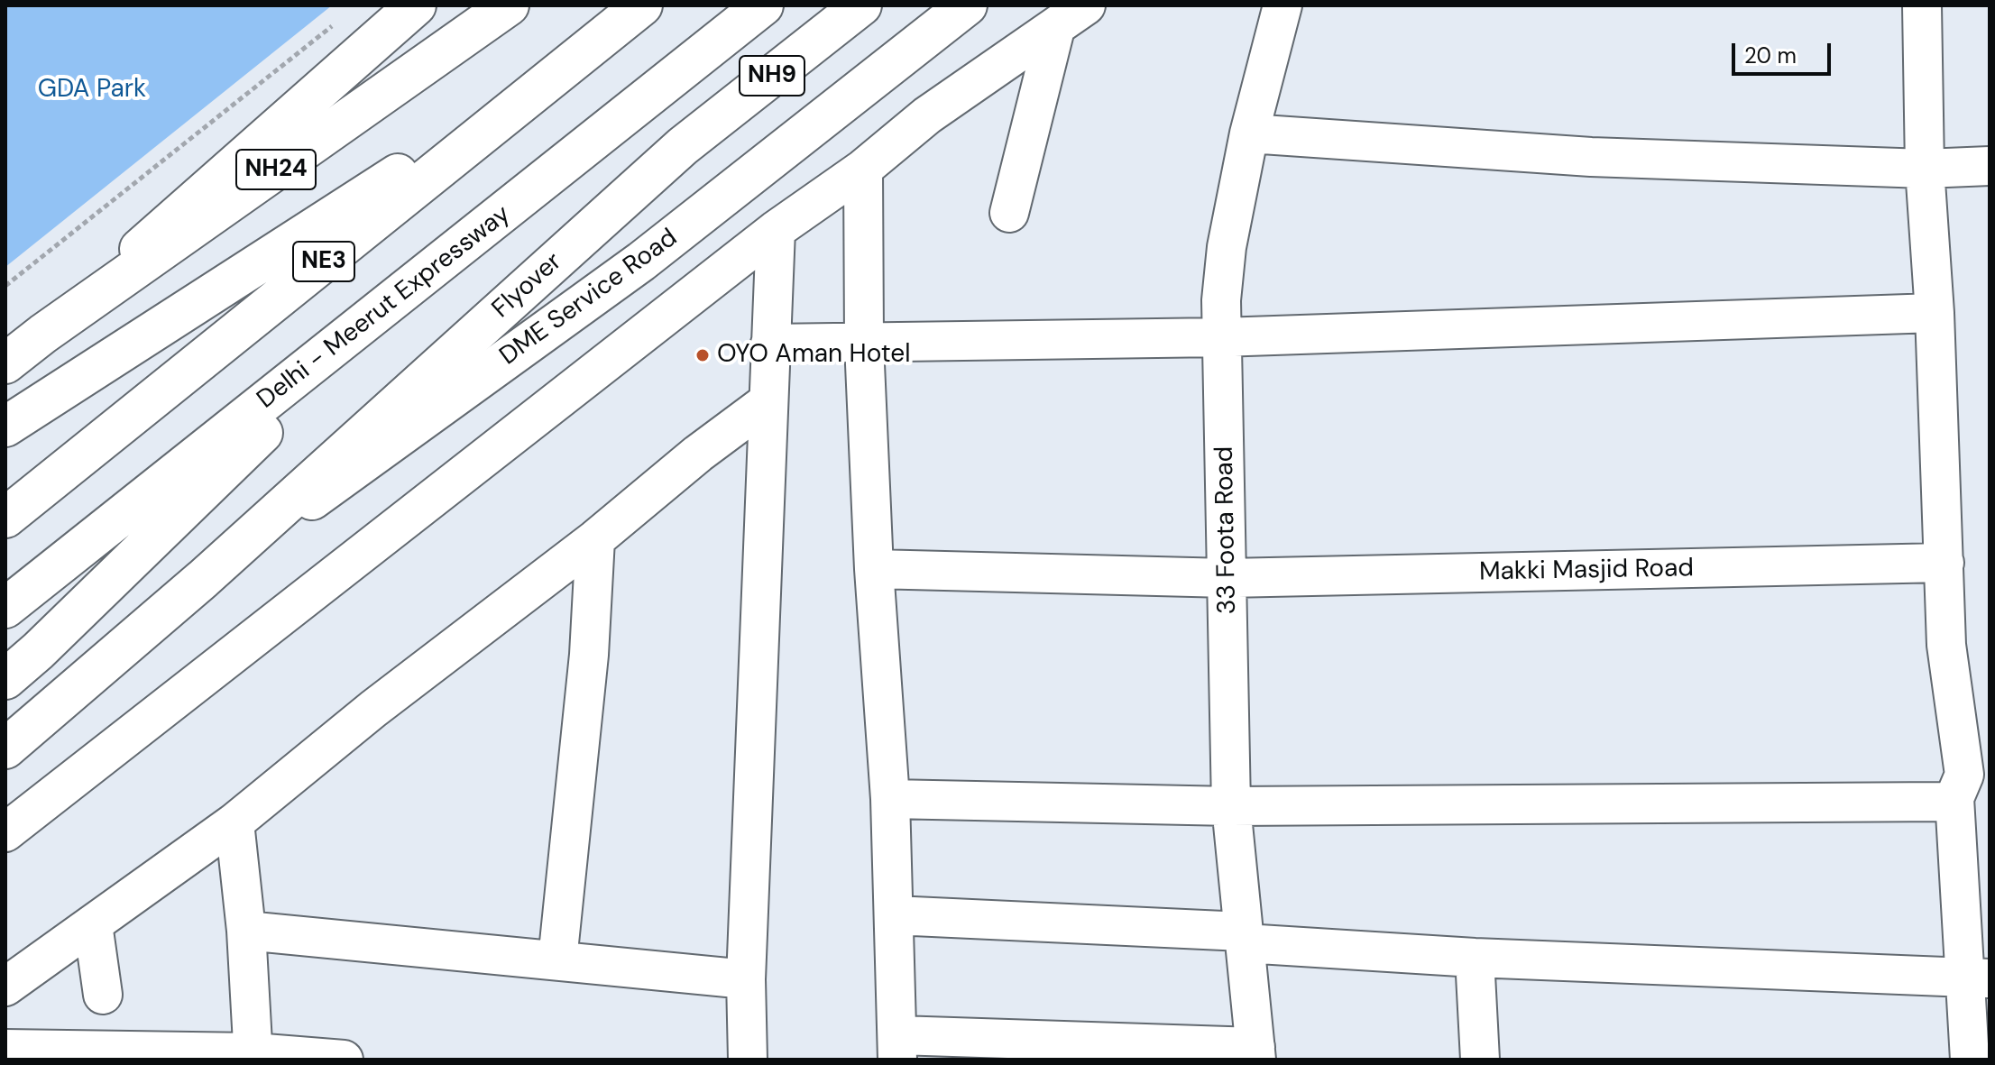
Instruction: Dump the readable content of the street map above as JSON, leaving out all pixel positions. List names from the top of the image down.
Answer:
{
  "streets": {
    "main road": [
      "NH9",
      "NH24",
      "NE3",
      "Flyover",
      "DME Service Road",
      "Delhi - Meerut Expressway"
    ],
    "street": ["33 Foota Road", "Makki Masjid Road"]
  },
  "crossings": [
    ["Flyover", "DME Service Road"],
    ["33 Foota Road", "Makki Masjid Road"]
  ],
  "parks": ["GDA Park"],
  "places": ["OYO Aman Hotel"],
  "scale_bar": "20 m"
}
